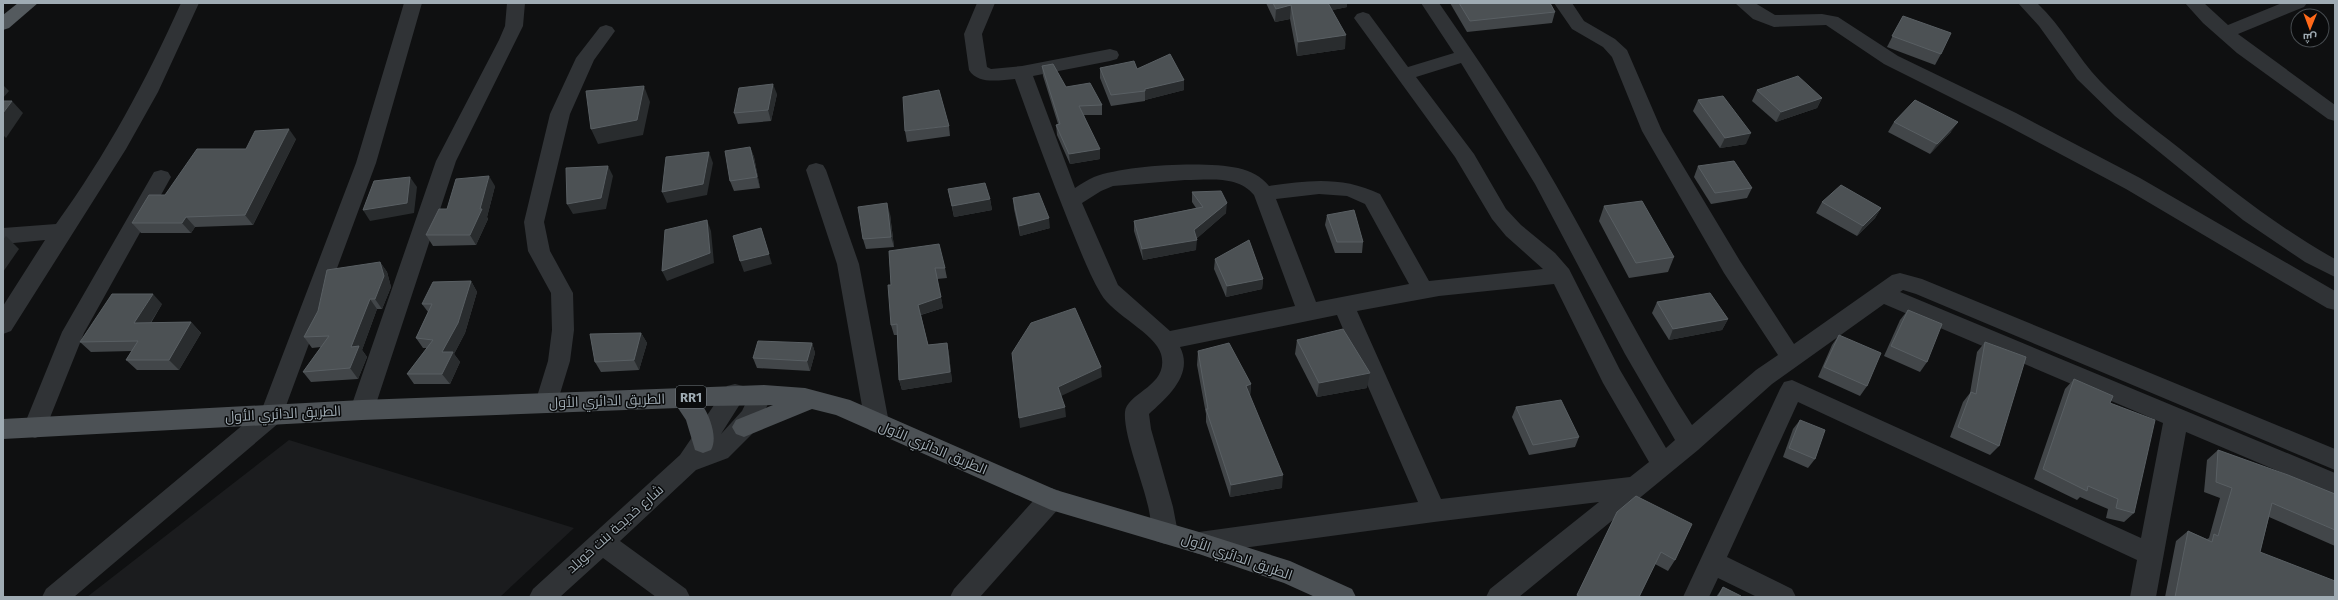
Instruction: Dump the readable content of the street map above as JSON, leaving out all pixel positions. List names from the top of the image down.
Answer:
{
  "streets": {
    "main road": ["RR1", "الطريق الدائري الأول"],
    "street": ["شارع خديجة بنت خويلد"]
  },
  "north": "bottom"
}
